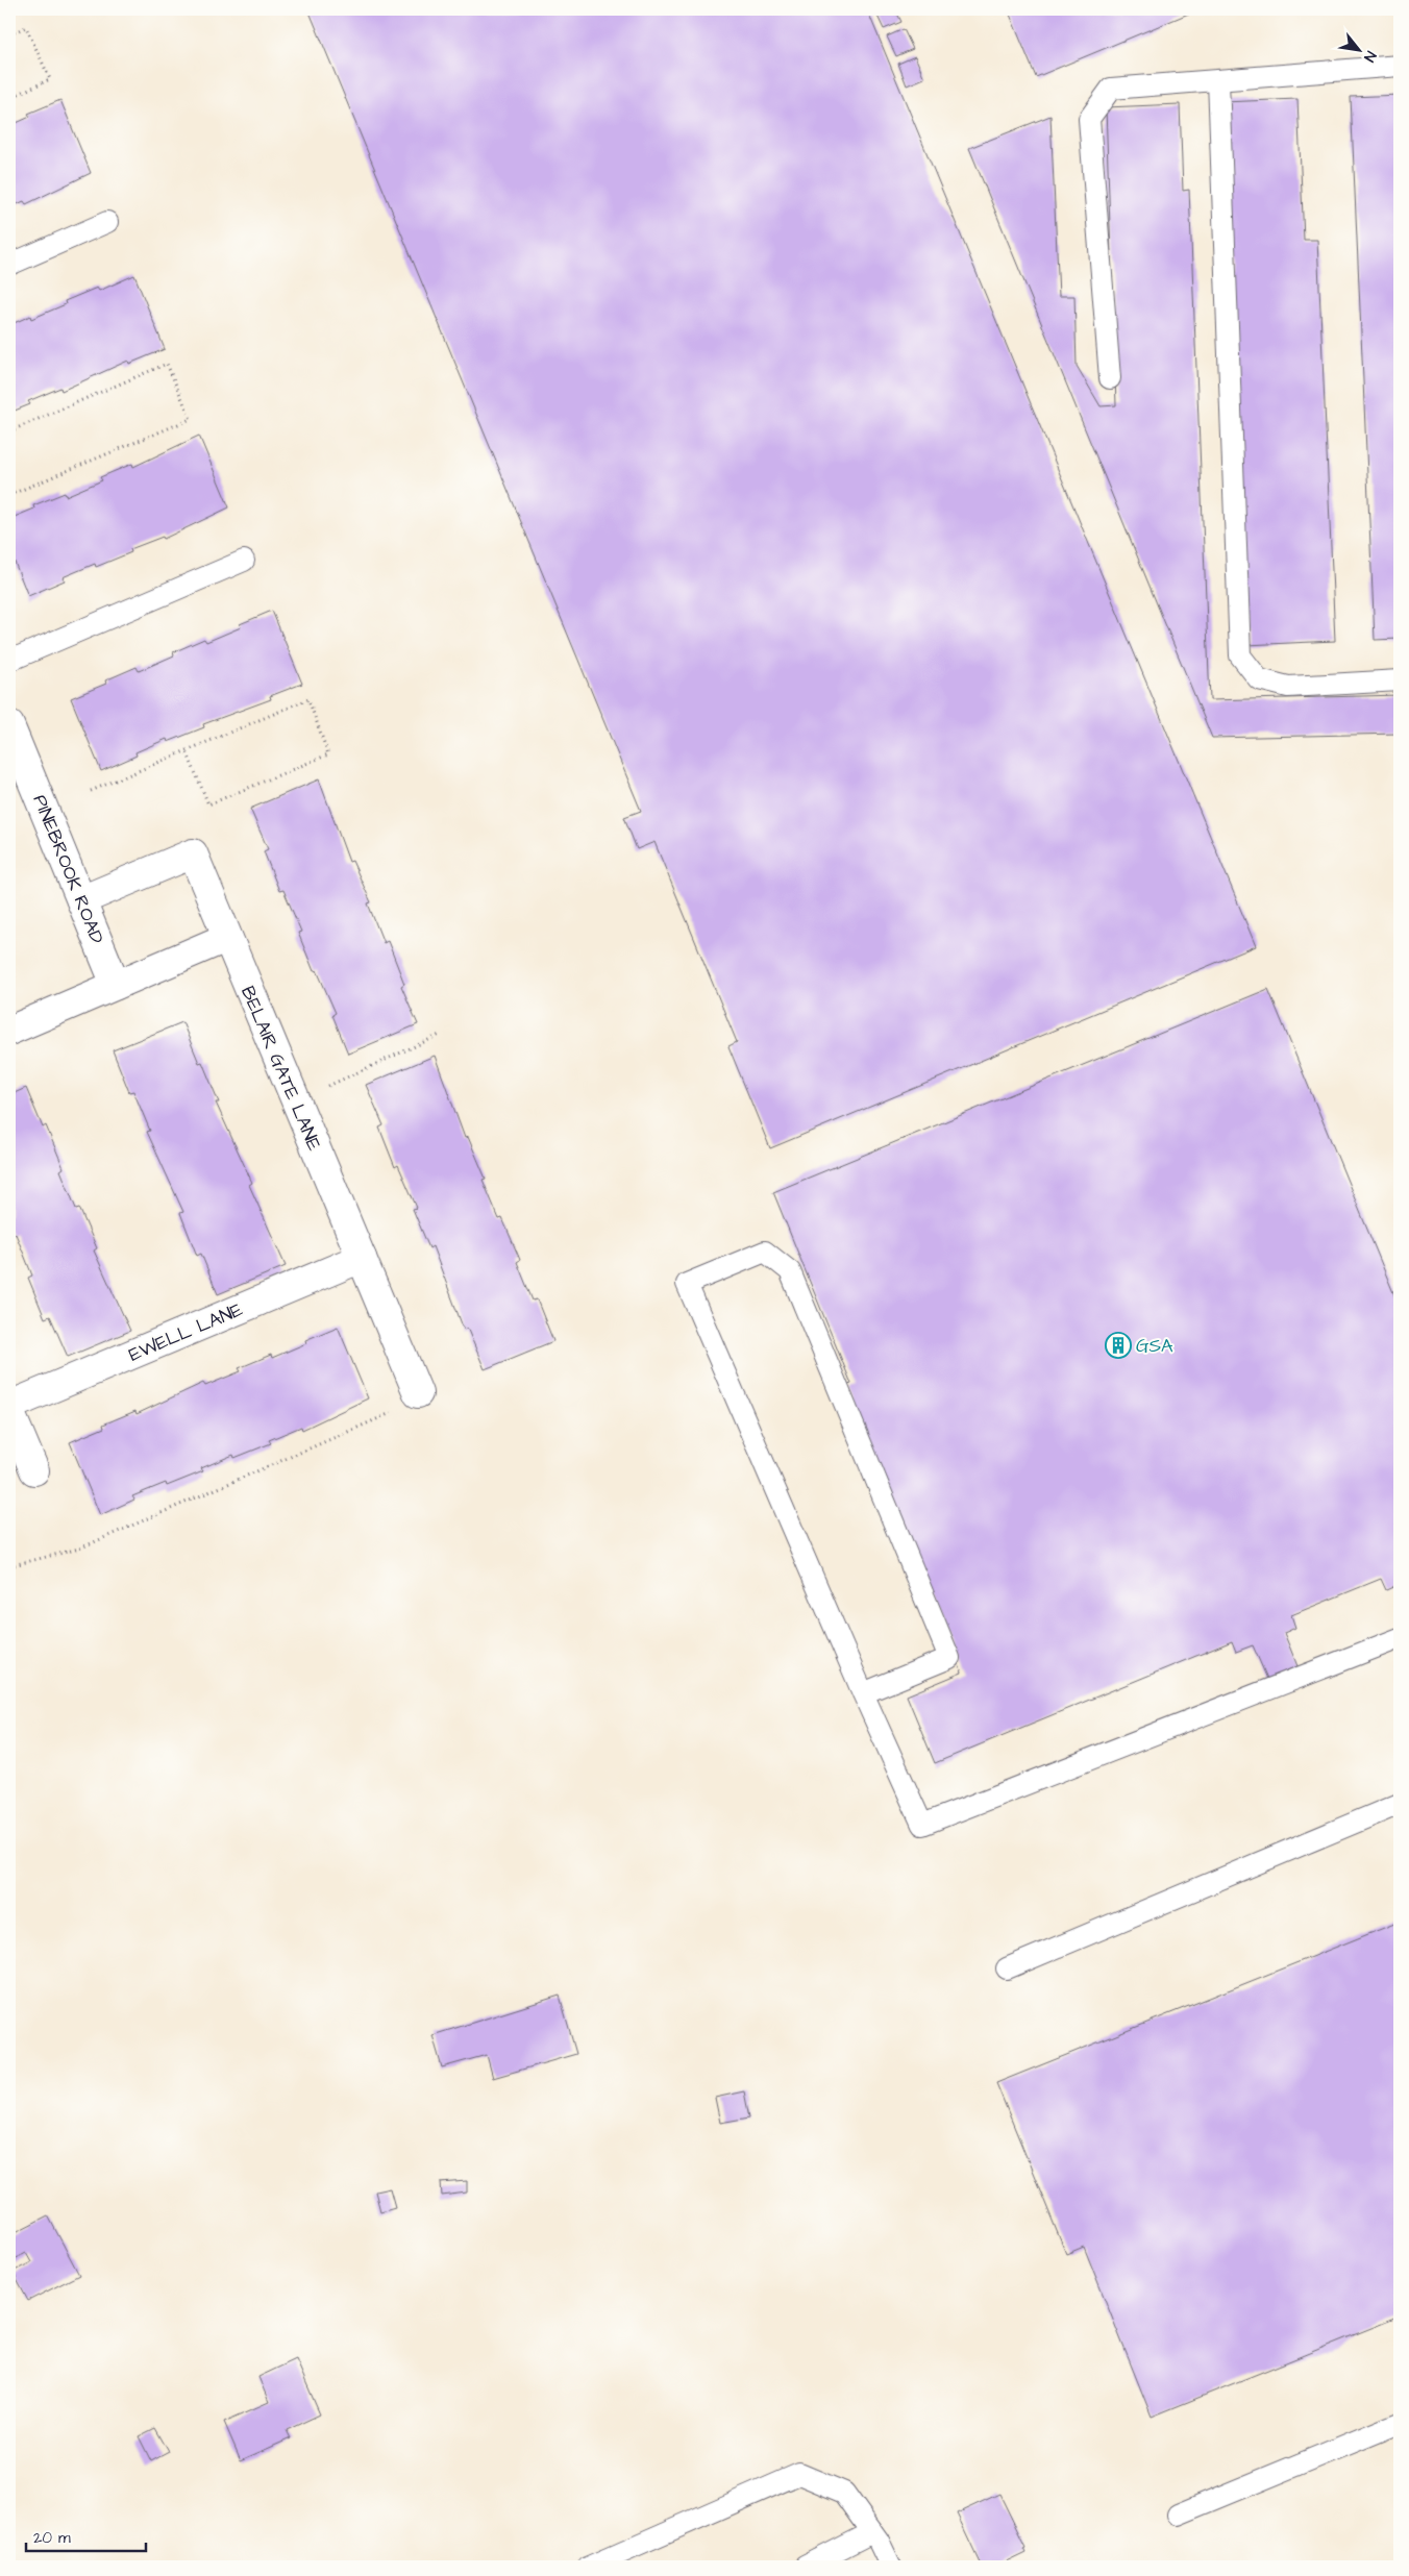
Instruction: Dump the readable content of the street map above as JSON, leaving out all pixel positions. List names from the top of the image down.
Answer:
{
  "streets": {
    "street": ["PINEBROOK ROAD", "BELAIR GATE LANE", "EWELL LANE"]
  },
  "crossings": [
    ["PINEBROOK ROAD", "BELAIR GATE LANE"],
    ["BELAIR GATE LANE", "EWELL LANE"]
  ],
  "places": {
    "building": ["GSA"]
  },
  "scale_bar": "20 m",
  "north": "bottom right"
}
